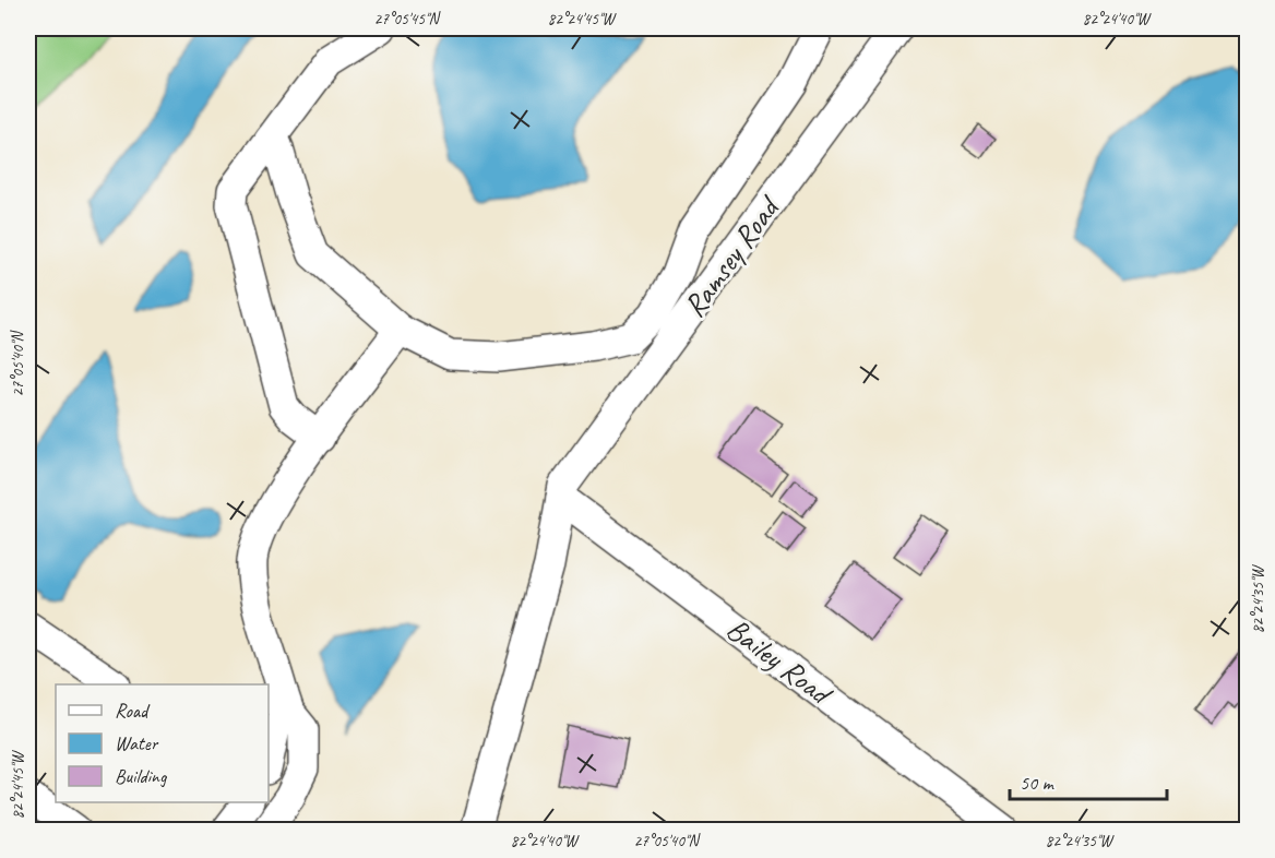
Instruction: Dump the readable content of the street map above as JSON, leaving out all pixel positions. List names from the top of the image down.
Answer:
{
  "streets": {
    "street": ["Ramsey Road", "Bailey Road"]
  },
  "crossings": [
    ["Ramsey Road", "Bailey Road"]
  ],
  "legend": ["Road", "Water", "Building"],
  "scale_bar": "50 m",
  "coordinates": [
    "27°05'45\"N",
    "82°24'45\"W",
    "82°24'40\"W",
    "27°05'40\"N",
    "82°24'35\"W"
  ]
}
